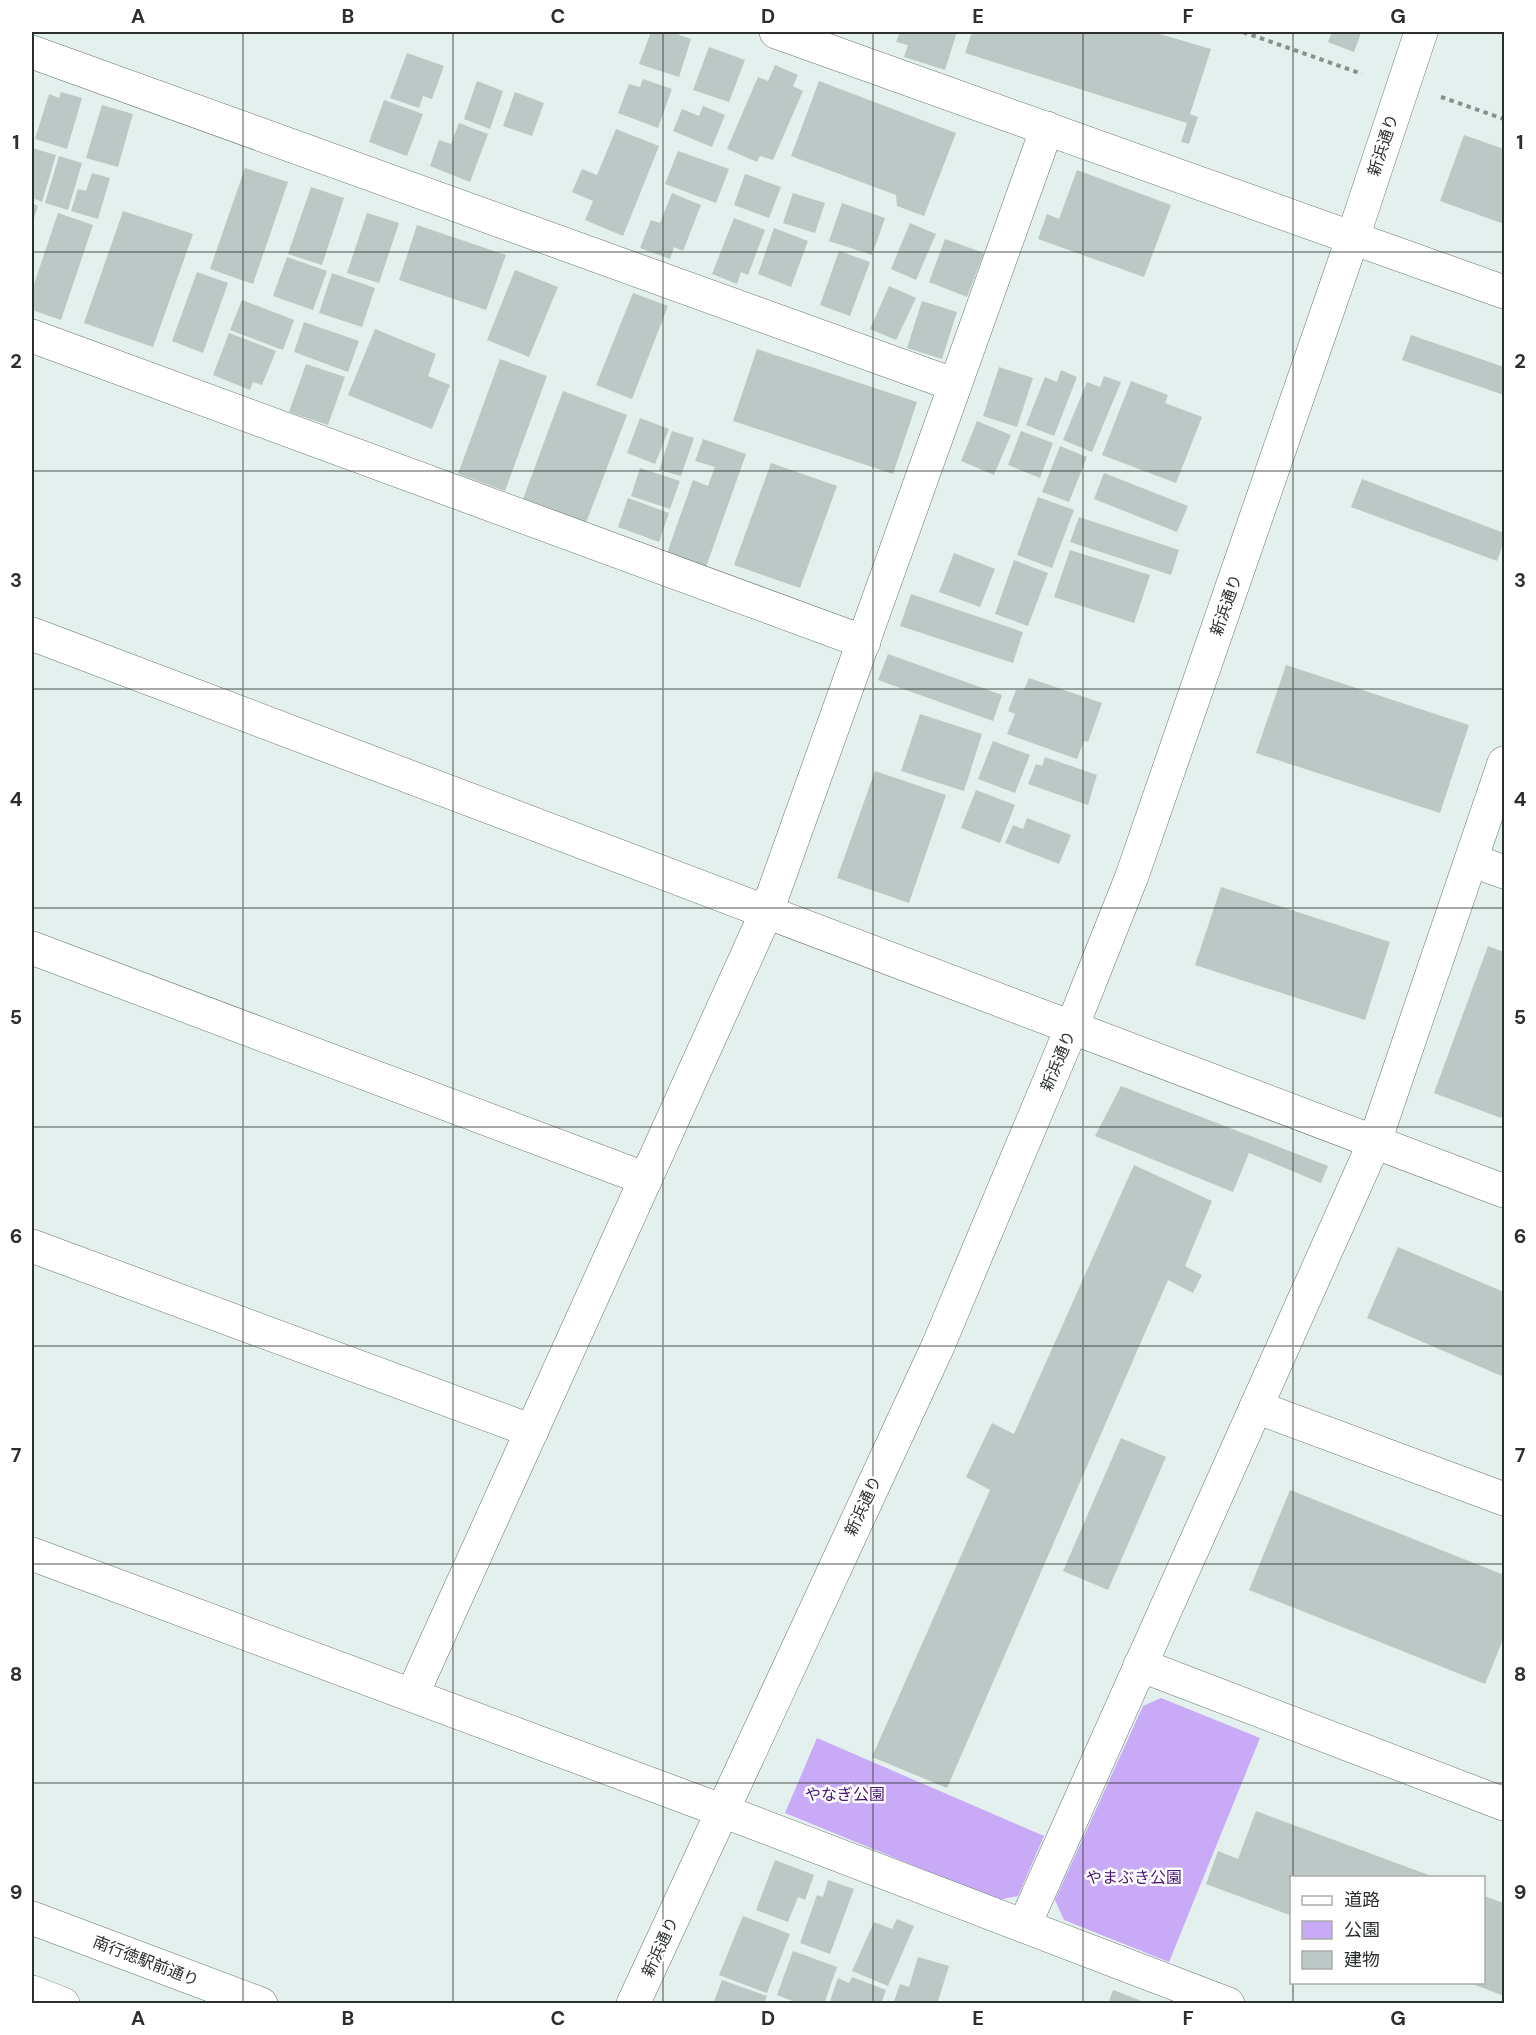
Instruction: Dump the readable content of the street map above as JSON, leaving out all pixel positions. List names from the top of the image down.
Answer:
{
  "streets": {
    "street": ["新浜通り", "南行徳駅前通り"]
  },
  "parks": ["やなぎ公園", "やまぶき公園"],
  "legend": ["道路", "公園", "建物"],
  "grid": {
    "columns": [
      "A",
      "B",
      "C",
      "D",
      "E",
      "F",
      "G"
    ],
    "rows": [
      "1",
      "2",
      "3",
      "4",
      "5",
      "6",
      "7",
      "8",
      "9"
    ]
  }
}
